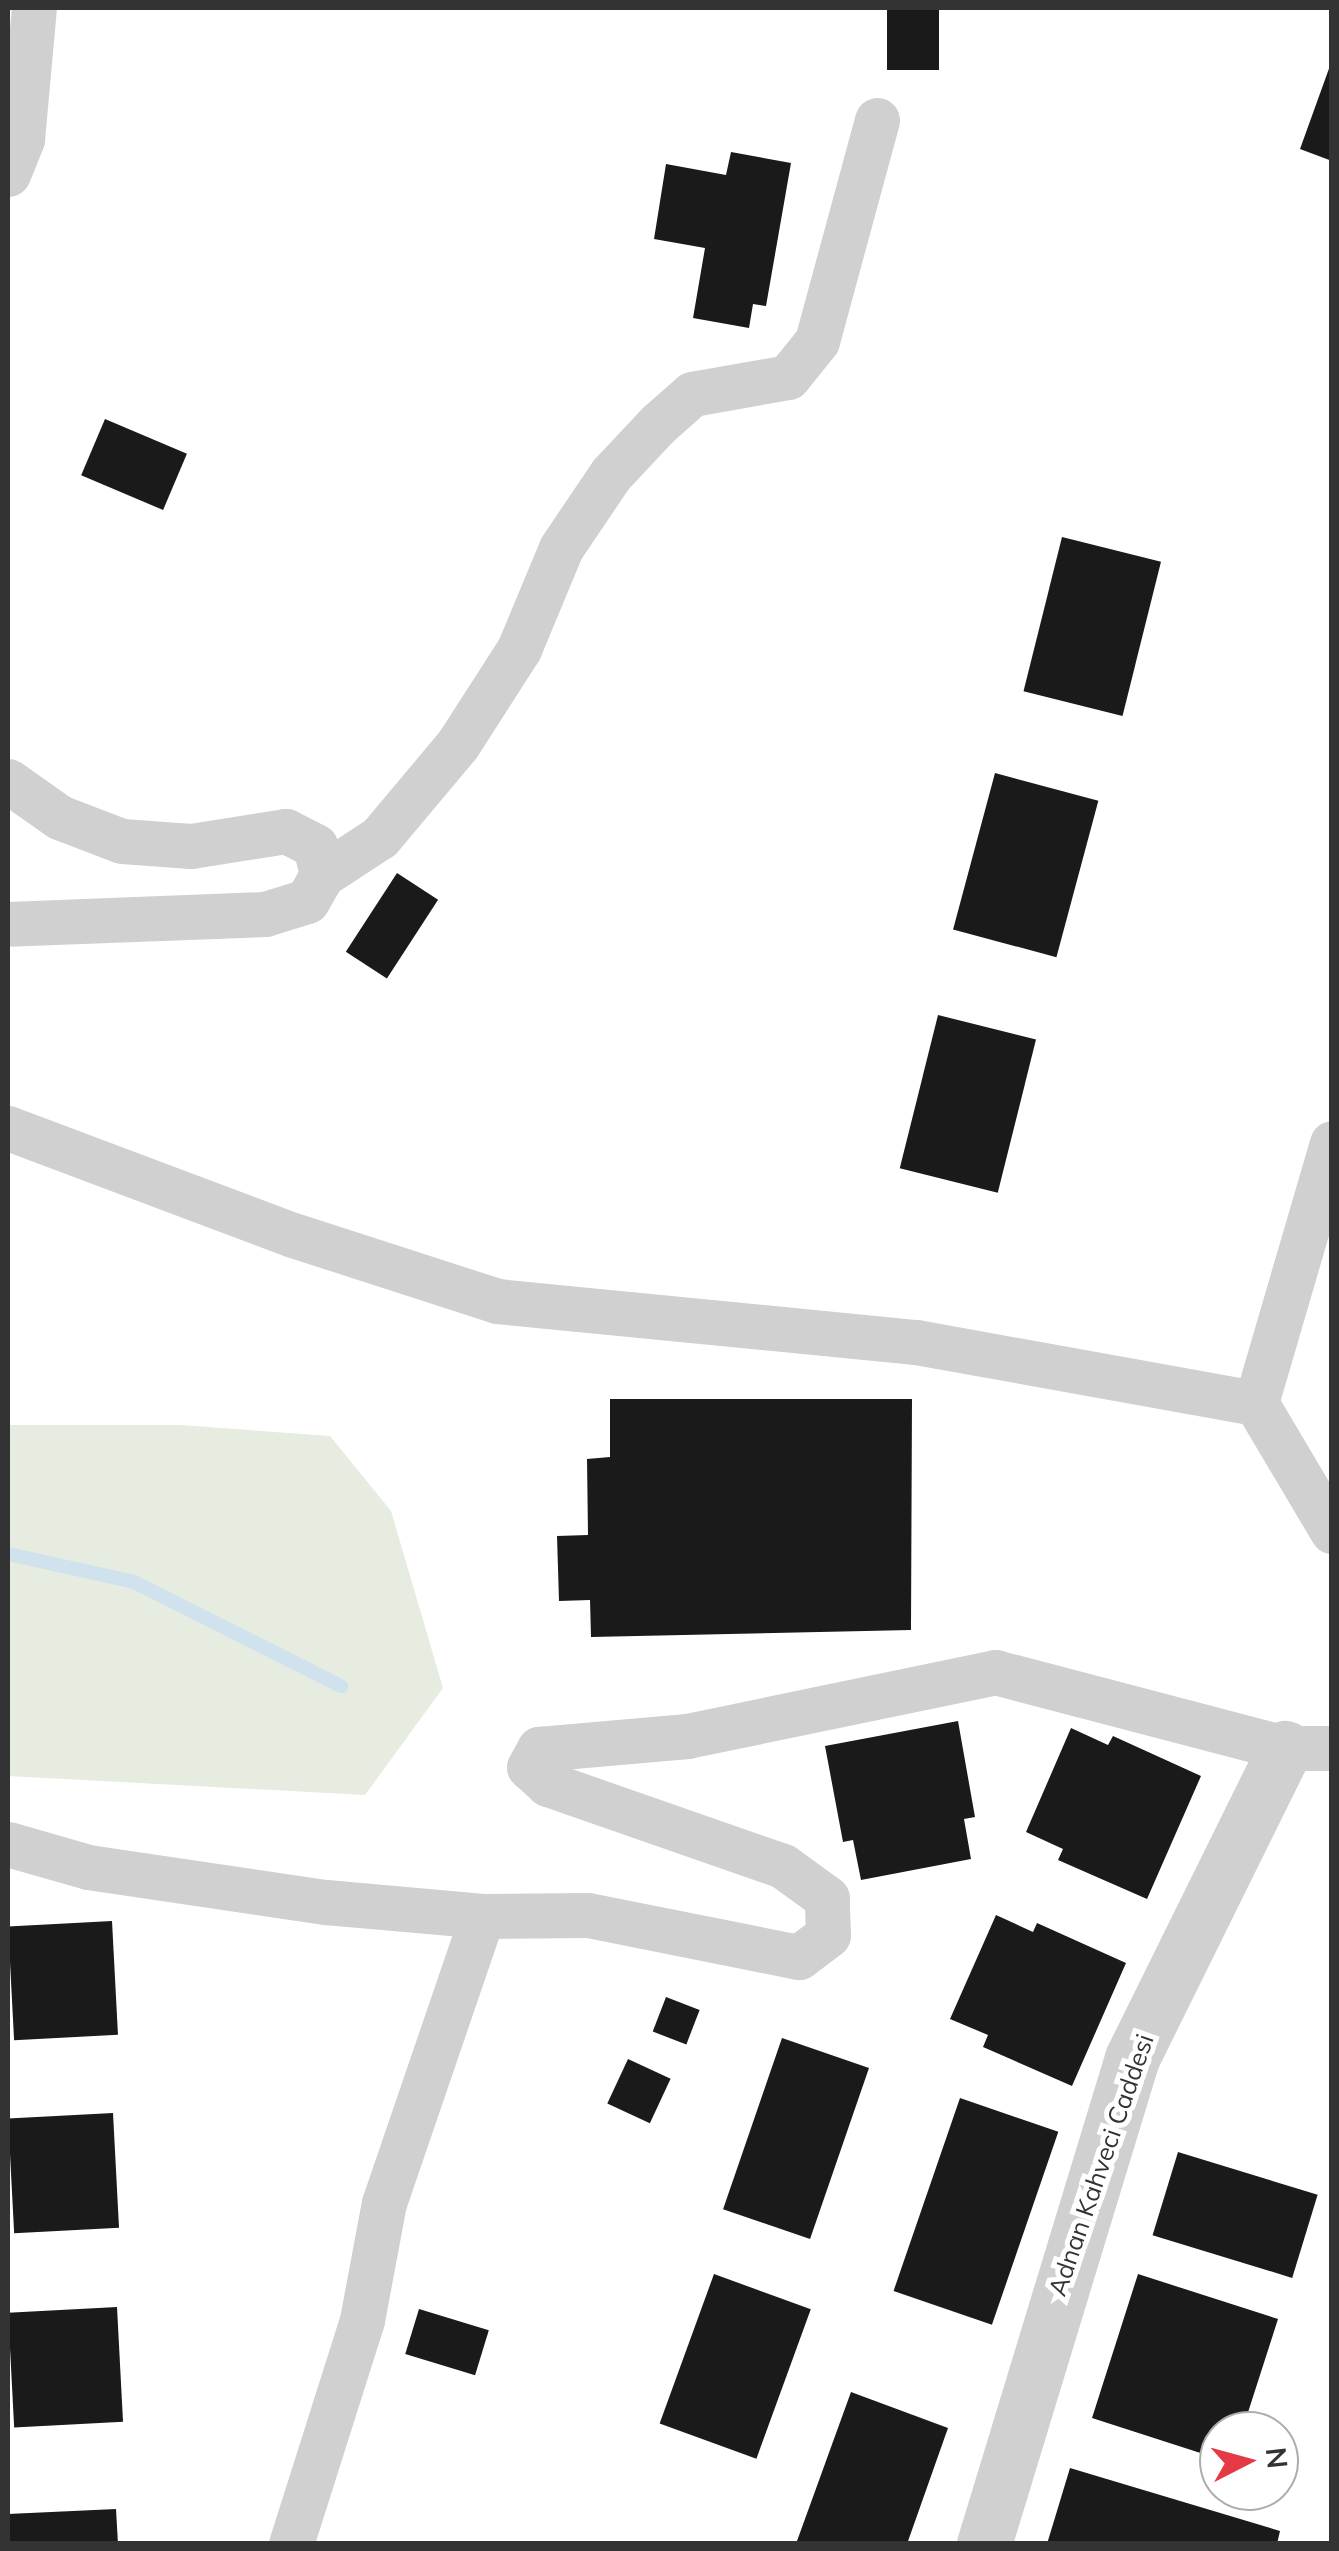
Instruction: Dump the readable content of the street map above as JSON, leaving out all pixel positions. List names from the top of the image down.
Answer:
{
  "streets": {
    "street": ["Adnan Kahveci Caddesi"]
  },
  "north": "right"
}
